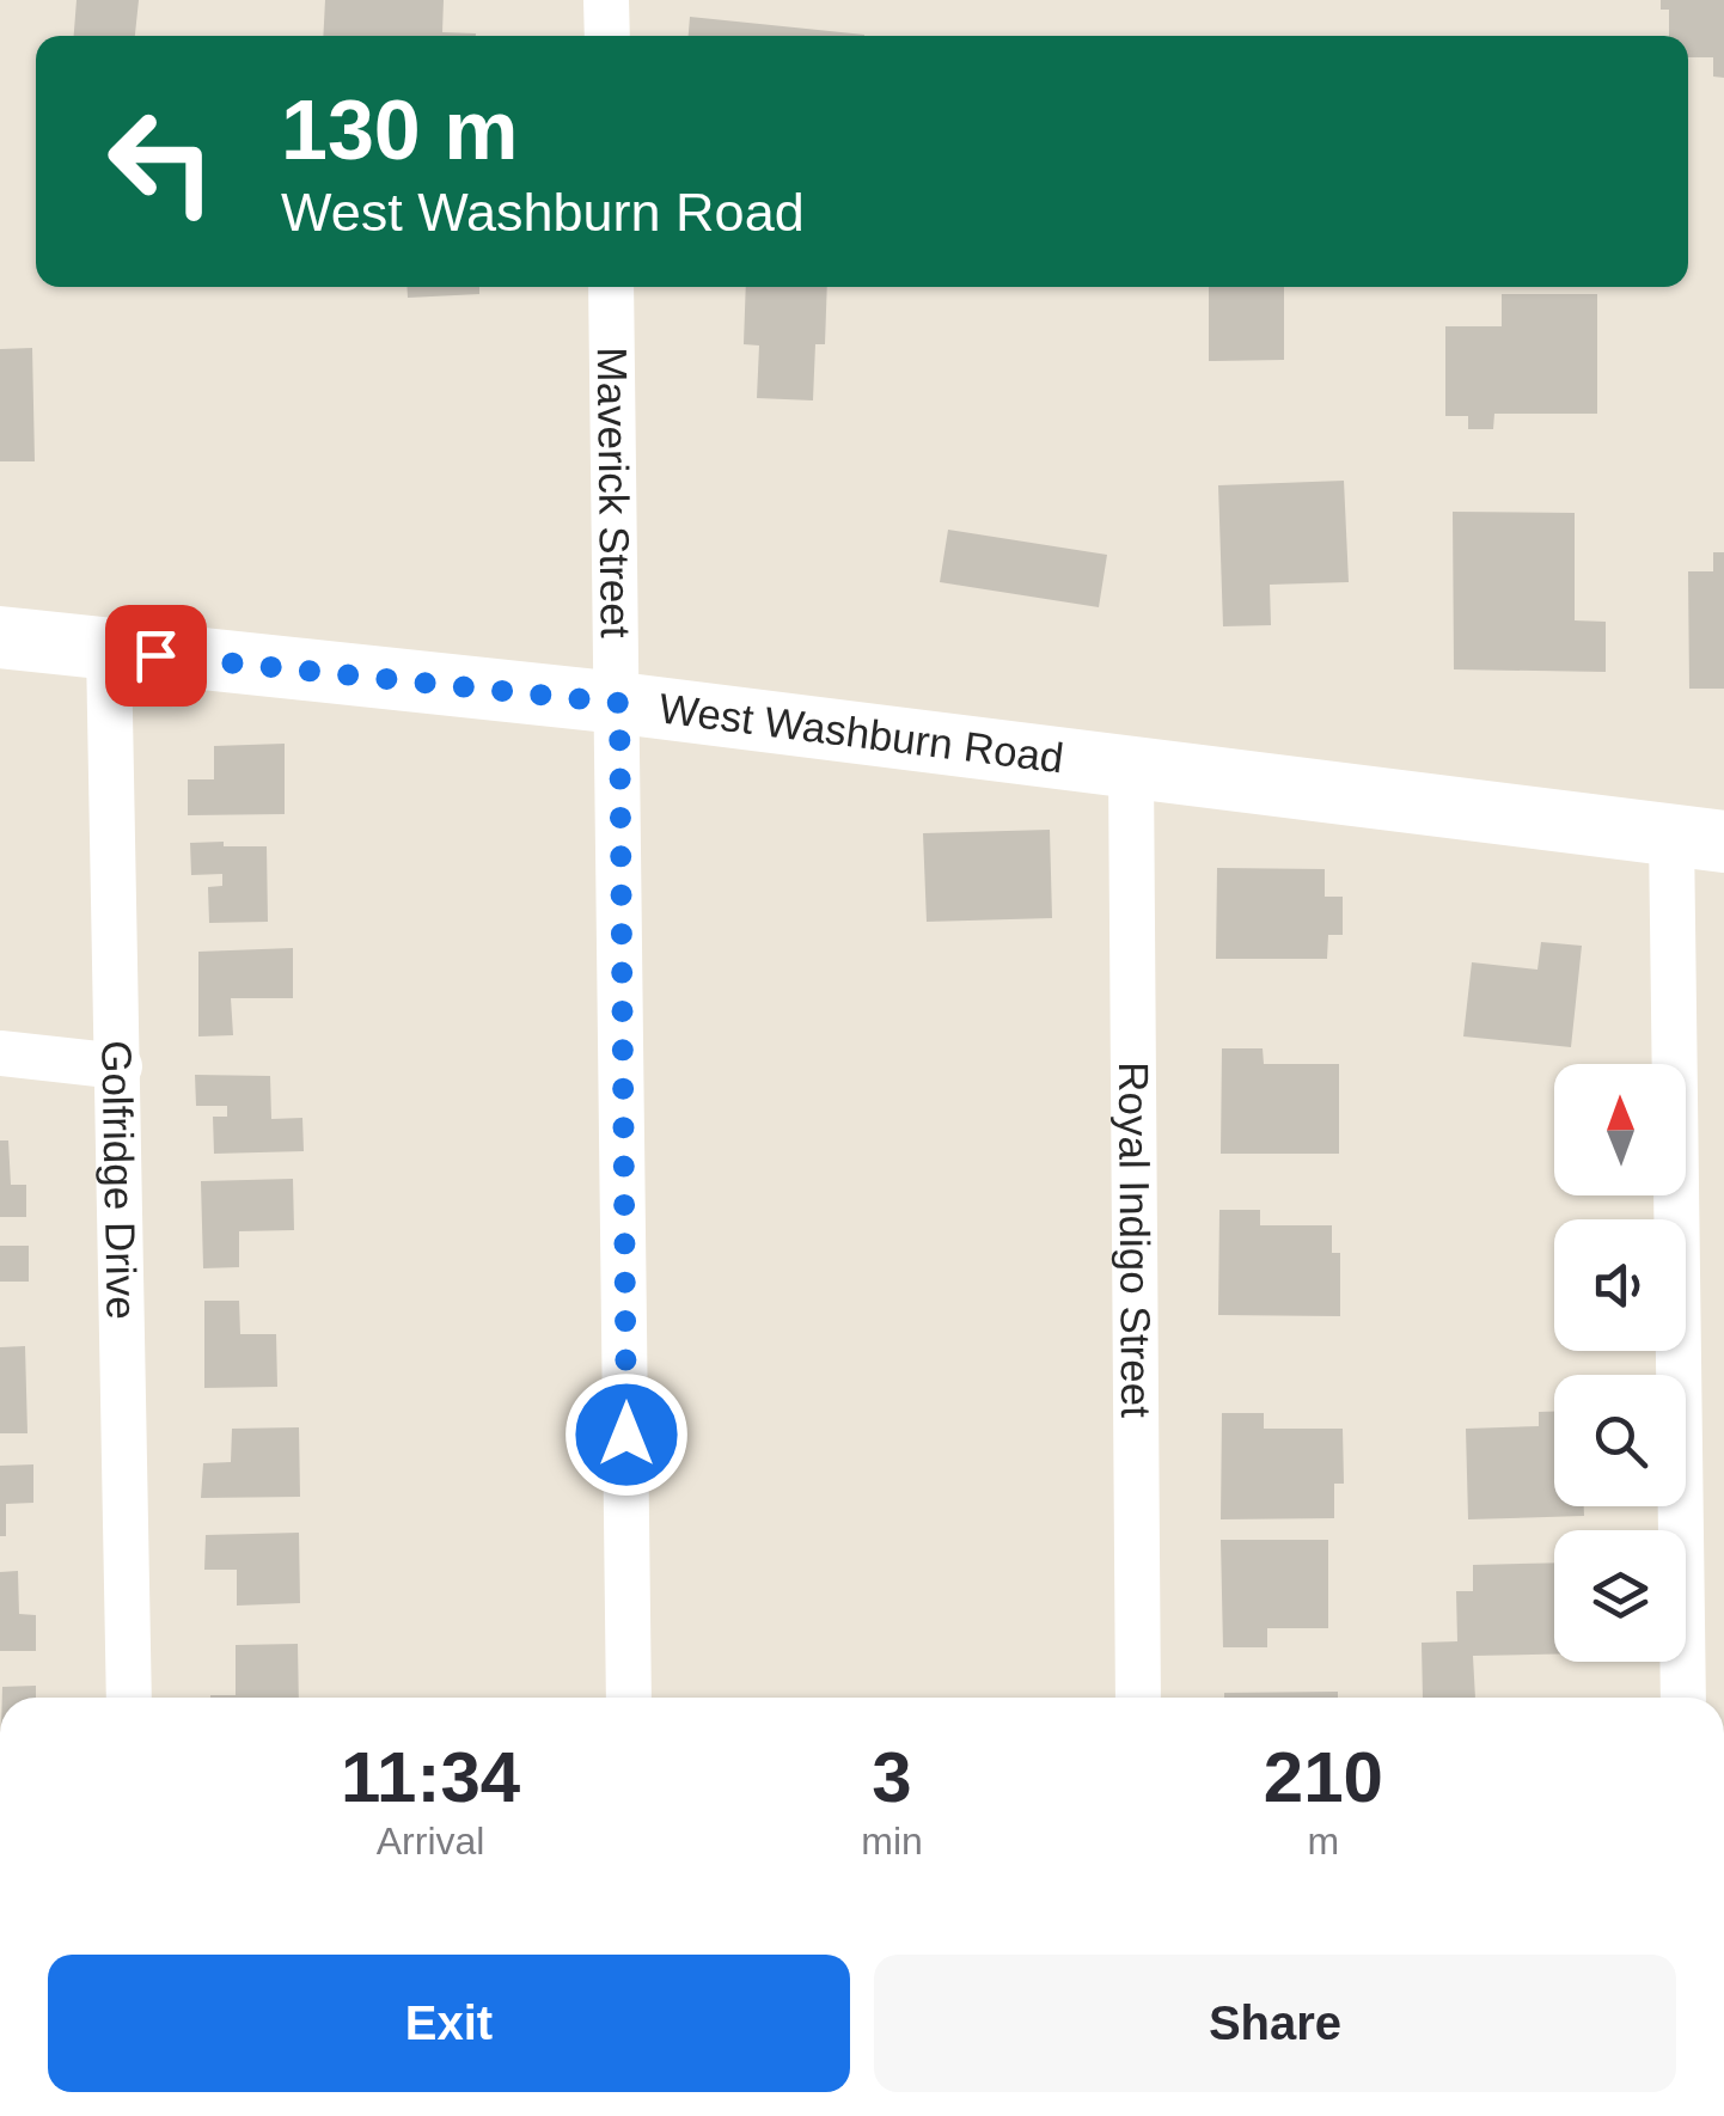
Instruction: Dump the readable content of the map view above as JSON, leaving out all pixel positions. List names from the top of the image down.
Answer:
{
  "streets": {
    "street": [
      "Maverick Street",
      "West Washburn Road",
      "Golfridge Drive",
      "Royal Indigo Street"
    ]
  },
  "crossings": [
    ["Maverick Street", "West Washburn Road"],
    ["West Washburn Road", "Golfridge Drive"],
    ["West Washburn Road", "Royal Indigo Street"]
  ],
  "north": "top",
  "page": {
    "turn": ["130 m", "West Washburn Road"],
    "eta": [
      "11:34",
      "Arrival",
      "3",
      "min",
      "210",
      "m"
    ],
    "buttons": ["Exit", "Share"]
  }
}
